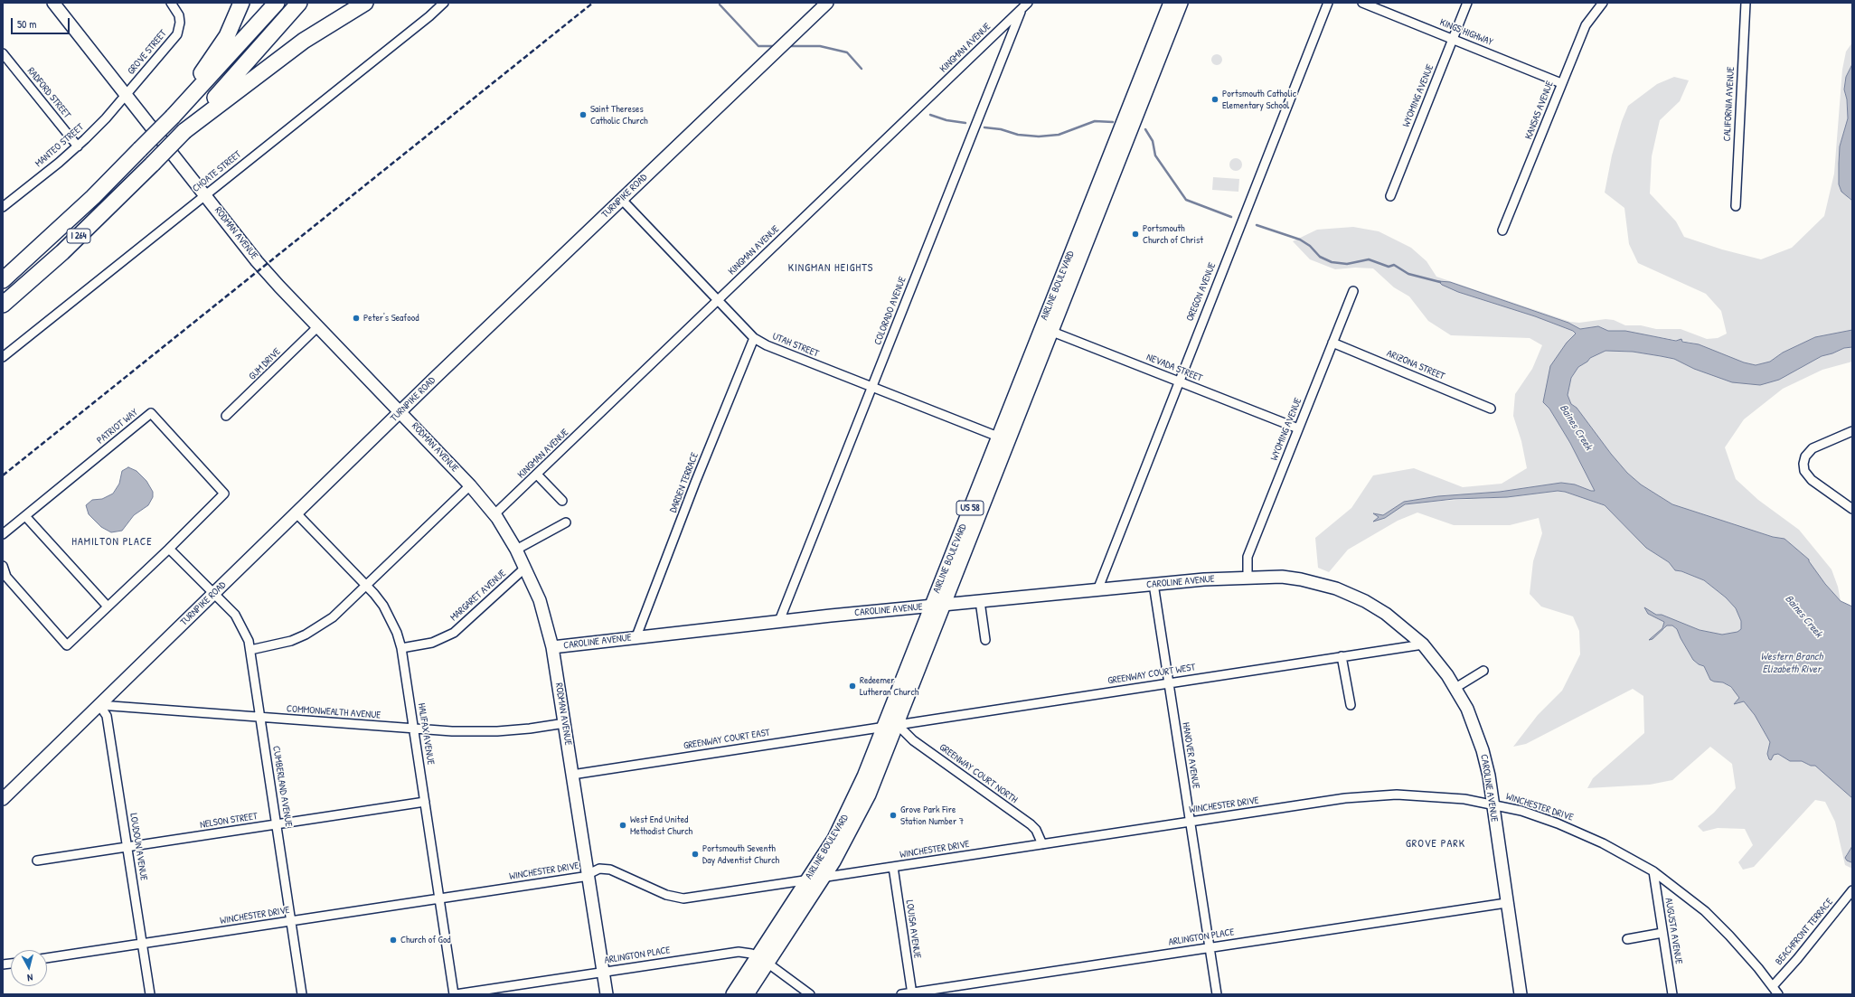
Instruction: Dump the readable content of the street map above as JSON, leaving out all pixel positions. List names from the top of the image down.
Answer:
{
  "streets": {
    "highway": ["I 264"],
    "main road": ["AIRLINE BOULEVARD", "US 58"],
    "street": [
      "KINGS HIGHWAY",
      "KINGMAN AVENUE",
      "GROVE STREET",
      "RADFORD STREET",
      "WYOMING AVENUE",
      "CALIFORNIA AVENUE",
      "KANSAS AVENUE",
      "MANTEO STREET",
      "CHOATE STREET",
      "TURNPIKE ROAD",
      "RODMAN AVENUE",
      "OREGON AVENUE",
      "COLORADO AVENUE",
      "UTAH STREET",
      "GUM DRIVE",
      "ARIZONA STREET",
      "NEVADA STREET",
      "PATRIOT WAY",
      "DARDEN TERRACE",
      "CAROLINE AVENUE",
      "MARGARET AVENUE",
      "GREENWAY COURT WEST",
      "COMMONWEALTH AVENUE",
      "HALIFAX AVENUE",
      "GREENWAY COURT EAST",
      "HANOVER AVENUE",
      "GREENWAY COURT NORTH",
      "CUMBERLAND AVENUE",
      "WINCHESTER DRIVE",
      "NELSON STREET",
      "LOUDOUN AVENUE",
      "LOUISA AVENUE",
      "AUGUSTA AVENUE",
      "BEACHFRONT TERRACE",
      "ARLINGTON PLACE"
    ]
  },
  "crossings": [
    ["KINGS HIGHWAY", "WYOMING AVENUE"],
    ["KINGS HIGHWAY", "KANSAS AVENUE"],
    ["KINGMAN AVENUE", "RODMAN AVENUE"],
    ["KINGMAN AVENUE", "COLORADO AVENUE"],
    ["KINGMAN AVENUE", "UTAH STREET"],
    ["GROVE STREET", "MANTEO STREET"],
    ["GROVE STREET", "RODMAN AVENUE"],
    ["RADFORD STREET", "MANTEO STREET"],
    ["WYOMING AVENUE", "ARIZONA STREET"],
    ["WYOMING AVENUE", "NEVADA STREET"],
    ["WYOMING AVENUE", "CAROLINE AVENUE"],
    ["MANTEO STREET", "RODMAN AVENUE"],
    ["CHOATE STREET", "RODMAN AVENUE"],
    ["TURNPIKE ROAD", "RODMAN AVENUE"],
    ["TURNPIKE ROAD", "UTAH STREET"],
    ["TURNPIKE ROAD", "COMMONWEALTH AVENUE"],
    ["TURNPIKE ROAD", "HALIFAX AVENUE"],
    ["TURNPIKE ROAD", "CUMBERLAND AVENUE"],
    ["TURNPIKE ROAD", "LOUDOUN AVENUE"],
    ["RODMAN AVENUE", "GUM DRIVE"],
    ["RODMAN AVENUE", "CAROLINE AVENUE"],
    ["RODMAN AVENUE", "MARGARET AVENUE"],
    ["RODMAN AVENUE", "COMMONWEALTH AVENUE"],
    ["RODMAN AVENUE", "GREENWAY COURT EAST"],
    ["RODMAN AVENUE", "WINCHESTER DRIVE"],
    ["RODMAN AVENUE", "ARLINGTON PLACE"],
    ["AIRLINE BOULEVARD", "UTAH STREET"],
    ["AIRLINE BOULEVARD", "NEVADA STREET"],
    ["AIRLINE BOULEVARD", "CAROLINE AVENUE"],
    ["AIRLINE BOULEVARD", "GREENWAY COURT WEST"],
    ["AIRLINE BOULEVARD", "GREENWAY COURT EAST"],
    ["AIRLINE BOULEVARD", "GREENWAY COURT NORTH"],
    ["AIRLINE BOULEVARD", "WINCHESTER DRIVE"],
    ["AIRLINE BOULEVARD", "ARLINGTON PLACE"],
    ["OREGON AVENUE", "NEVADA STREET"],
    ["OREGON AVENUE", "CAROLINE AVENUE"],
    ["COLORADO AVENUE", "UTAH STREET"],
    ["COLORADO AVENUE", "CAROLINE AVENUE"],
    ["UTAH STREET", "DARDEN TERRACE"],
    ["DARDEN TERRACE", "CAROLINE AVENUE"],
    ["CAROLINE AVENUE", "GREENWAY COURT WEST"],
    ["CAROLINE AVENUE", "HANOVER AVENUE"],
    ["CAROLINE AVENUE", "WINCHESTER DRIVE"],
    ["CAROLINE AVENUE", "ARLINGTON PLACE"],
    ["MARGARET AVENUE", "HALIFAX AVENUE"],
    ["GREENWAY COURT WEST", "GREENWAY COURT EAST"],
    ["GREENWAY COURT WEST", "HANOVER AVENUE"],
    ["GREENWAY COURT WEST", "GREENWAY COURT NORTH"],
    ["COMMONWEALTH AVENUE", "HALIFAX AVENUE"],
    ["COMMONWEALTH AVENUE", "CUMBERLAND AVENUE"],
    ["COMMONWEALTH AVENUE", "LOUDOUN AVENUE"],
    ["HALIFAX AVENUE", "WINCHESTER DRIVE"],
    ["HALIFAX AVENUE", "NELSON STREET"],
    ["HALIFAX AVENUE", "ARLINGTON PLACE"],
    ["GREENWAY COURT EAST", "GREENWAY COURT NORTH"],
    ["HANOVER AVENUE", "WINCHESTER DRIVE"],
    ["HANOVER AVENUE", "ARLINGTON PLACE"],
    ["GREENWAY COURT NORTH", "WINCHESTER DRIVE"],
    ["CUMBERLAND AVENUE", "WINCHESTER DRIVE"],
    ["CUMBERLAND AVENUE", "NELSON STREET"],
    ["WINCHESTER DRIVE", "LOUDOUN AVENUE"],
    ["WINCHESTER DRIVE", "LOUISA AVENUE"],
    ["WINCHESTER DRIVE", "AUGUSTA AVENUE"],
    ["WINCHESTER DRIVE", "BEACHFRONT TERRACE"],
    ["NELSON STREET", "LOUDOUN AVENUE"],
    ["LOUISA AVENUE", "ARLINGTON PLACE"]
  ],
  "districts": ["KINGMAN HEIGHTS", "HAMILTON PLACE", "GROVE PARK"],
  "water": ["Baines Creek", "Western Branch Elizabeth River"],
  "places": [
    "Portsmouth Catholic Elementary School",
    "Saint Thereses Catholic Church",
    "Portsmouth Church of Christ",
    "Peter's Seafood",
    "Redeemer Lutheran Church",
    "Grove Park Fire Station Number 7",
    "West End United Methodist Church",
    "Portsmouth Seventh Day Adventist Church",
    "Church of God"
  ],
  "scale_bar": "50 m",
  "north": "bottom"
}
